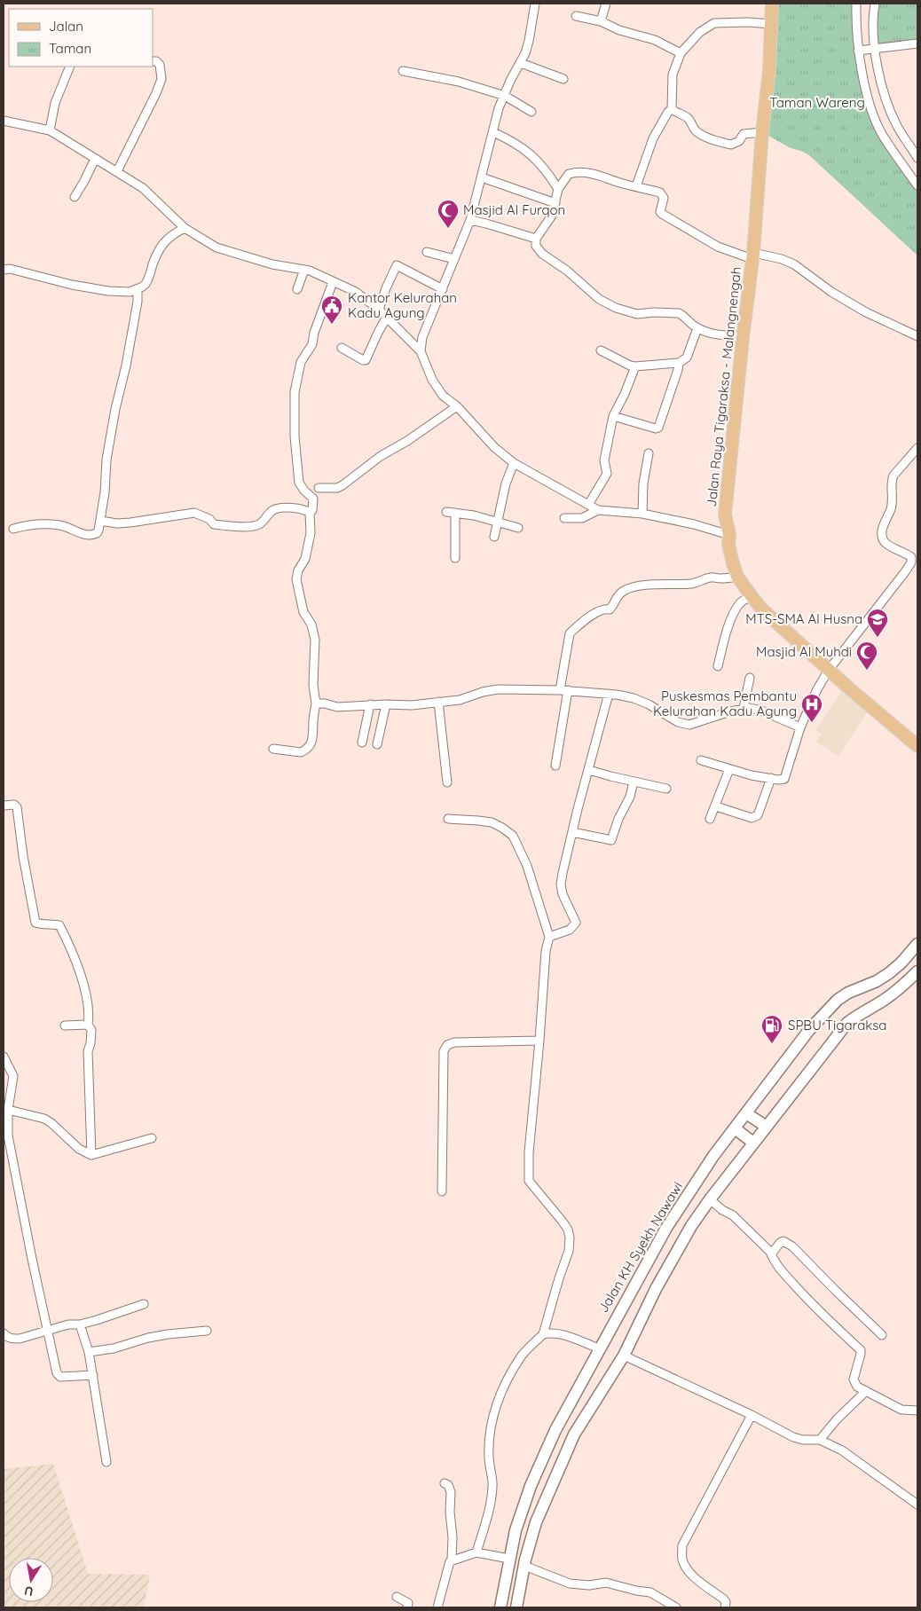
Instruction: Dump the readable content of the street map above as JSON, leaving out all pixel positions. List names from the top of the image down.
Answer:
{
  "streets": {
    "main road": ["Jalan Raya Tigaraksa - Malangnengah", "Jalan KH Syekh Nawawi"]
  },
  "parks": ["Taman Wareng"],
  "places": {
    "mosque": ["Masjid Al Furqon", "Masjid Al Muhdi"],
    "public building": ["Kantor Kelurahan Kadu Agung"],
    "school or university": ["MTS-SMA Al Husna"],
    "hospital": ["Puskesmas Pembantu Kelurahan Kadu Agung"],
    "fuel station": ["SPBU Tigaraksa"]
  },
  "legend": ["Jalan", "Taman"],
  "north": "bottom"
}
